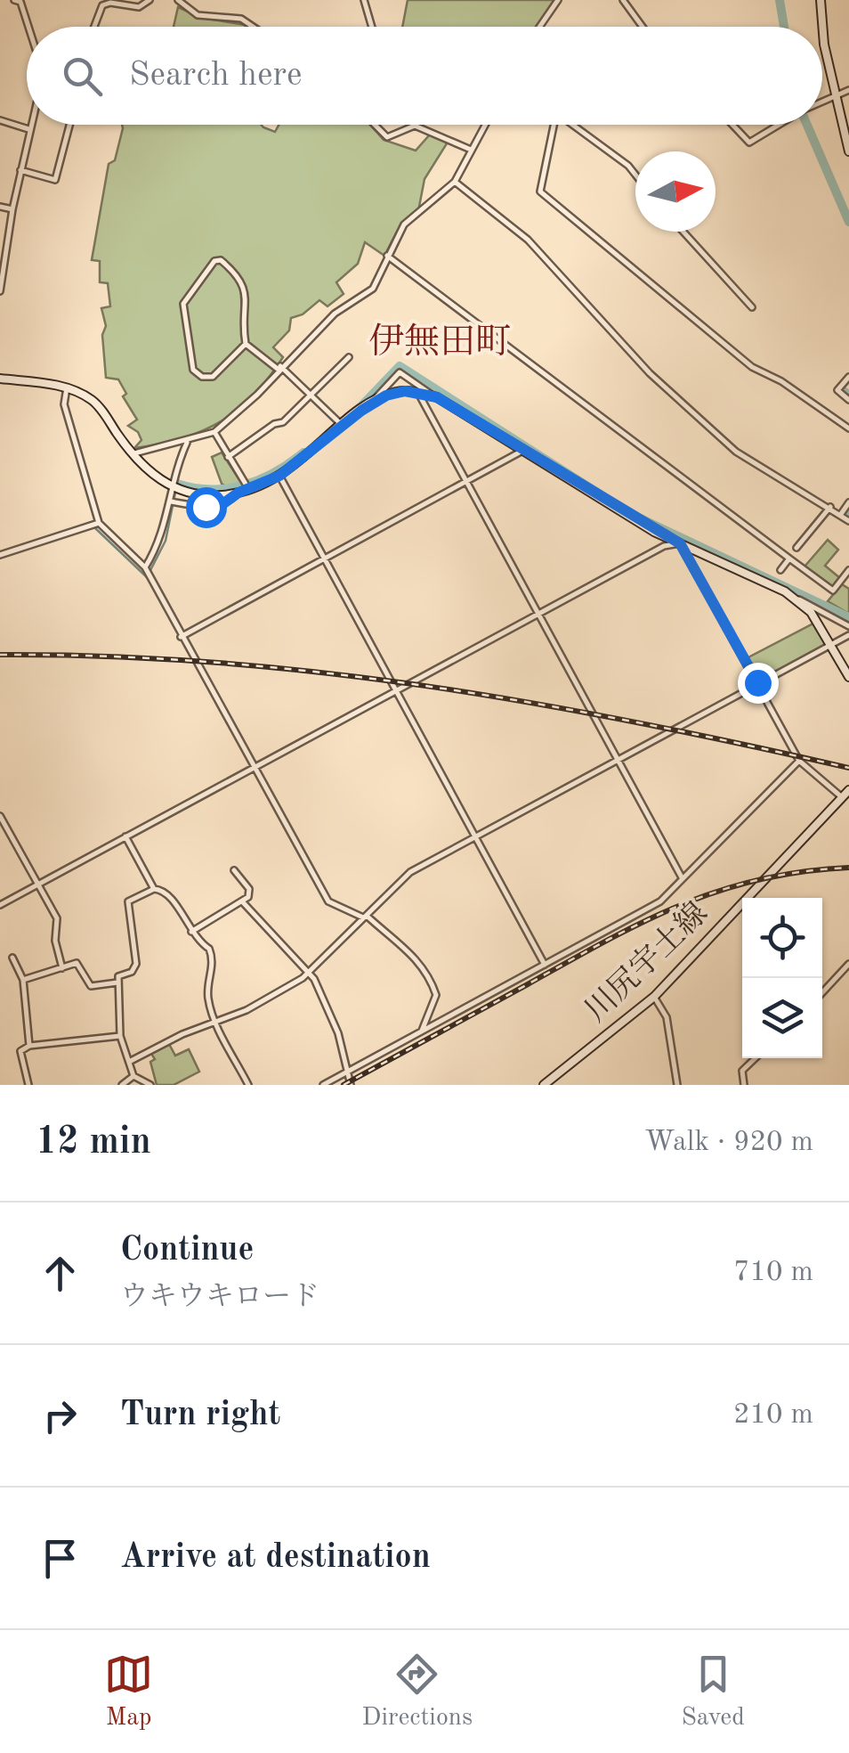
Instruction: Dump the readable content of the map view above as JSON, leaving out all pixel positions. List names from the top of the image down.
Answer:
{
  "streets": {
    "street": ["川尻宇土線"]
  },
  "districts": ["伊無田町"],
  "north": "right",
  "page": {
    "search": "Search here",
    "heading": ["12 min", "Walk · 920 m"],
    "list": [
      ["Continue", "ウキウキロード", "710 m"],
      ["Turn right", "210 m"],
      "Arrive at destination"
    ],
    "nav": ["Map", "Directions", "Saved"]
  }
}
